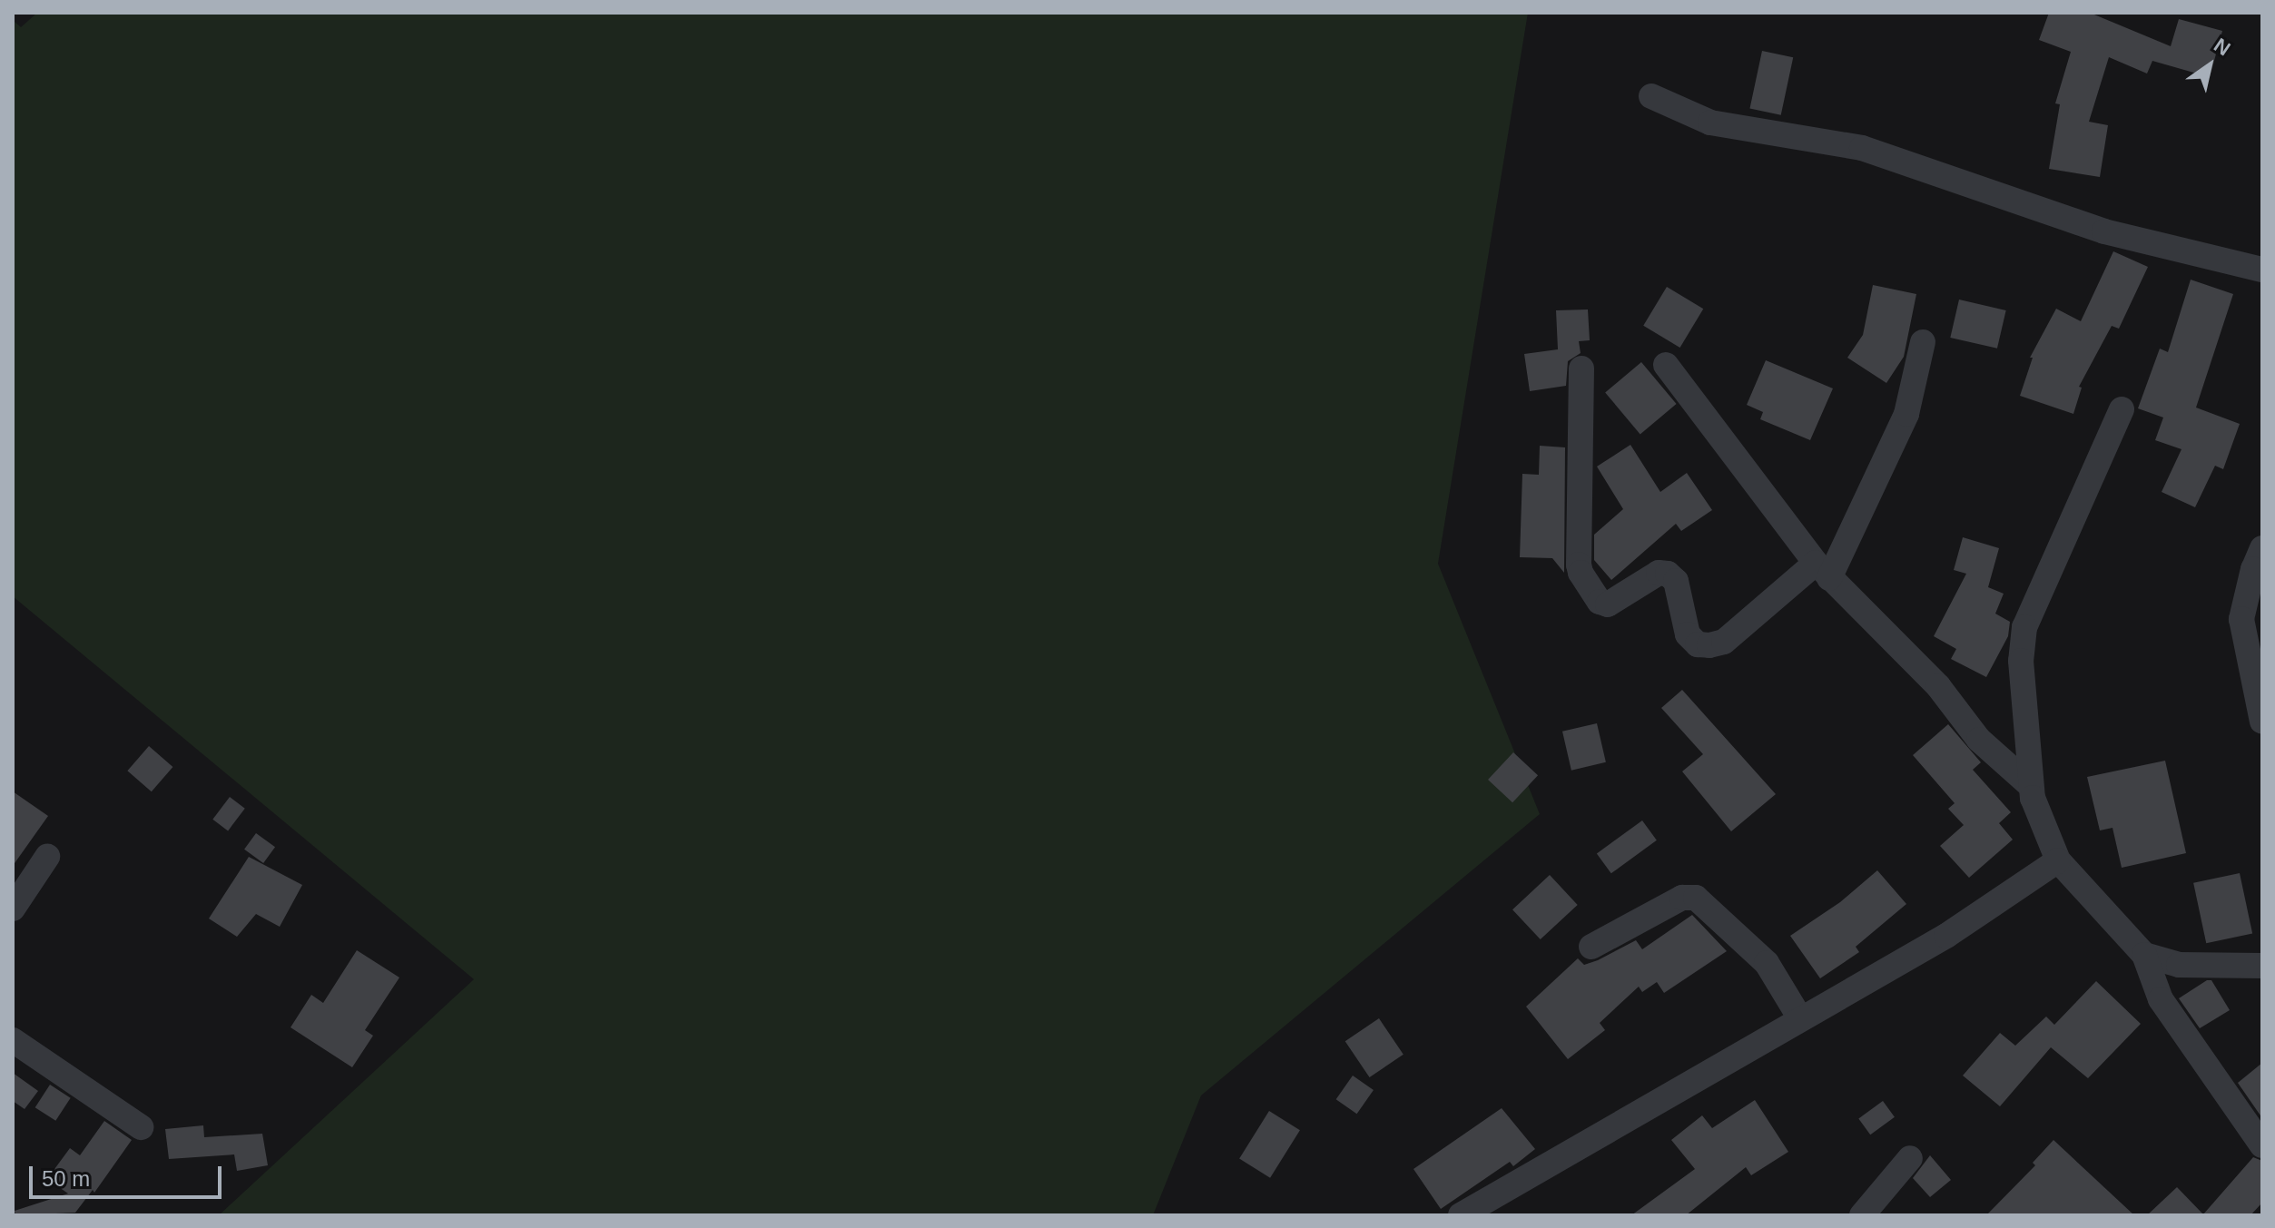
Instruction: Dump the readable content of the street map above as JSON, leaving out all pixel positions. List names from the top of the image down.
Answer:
{
  "scale_bar": "50 m",
  "north": "top right"
}
